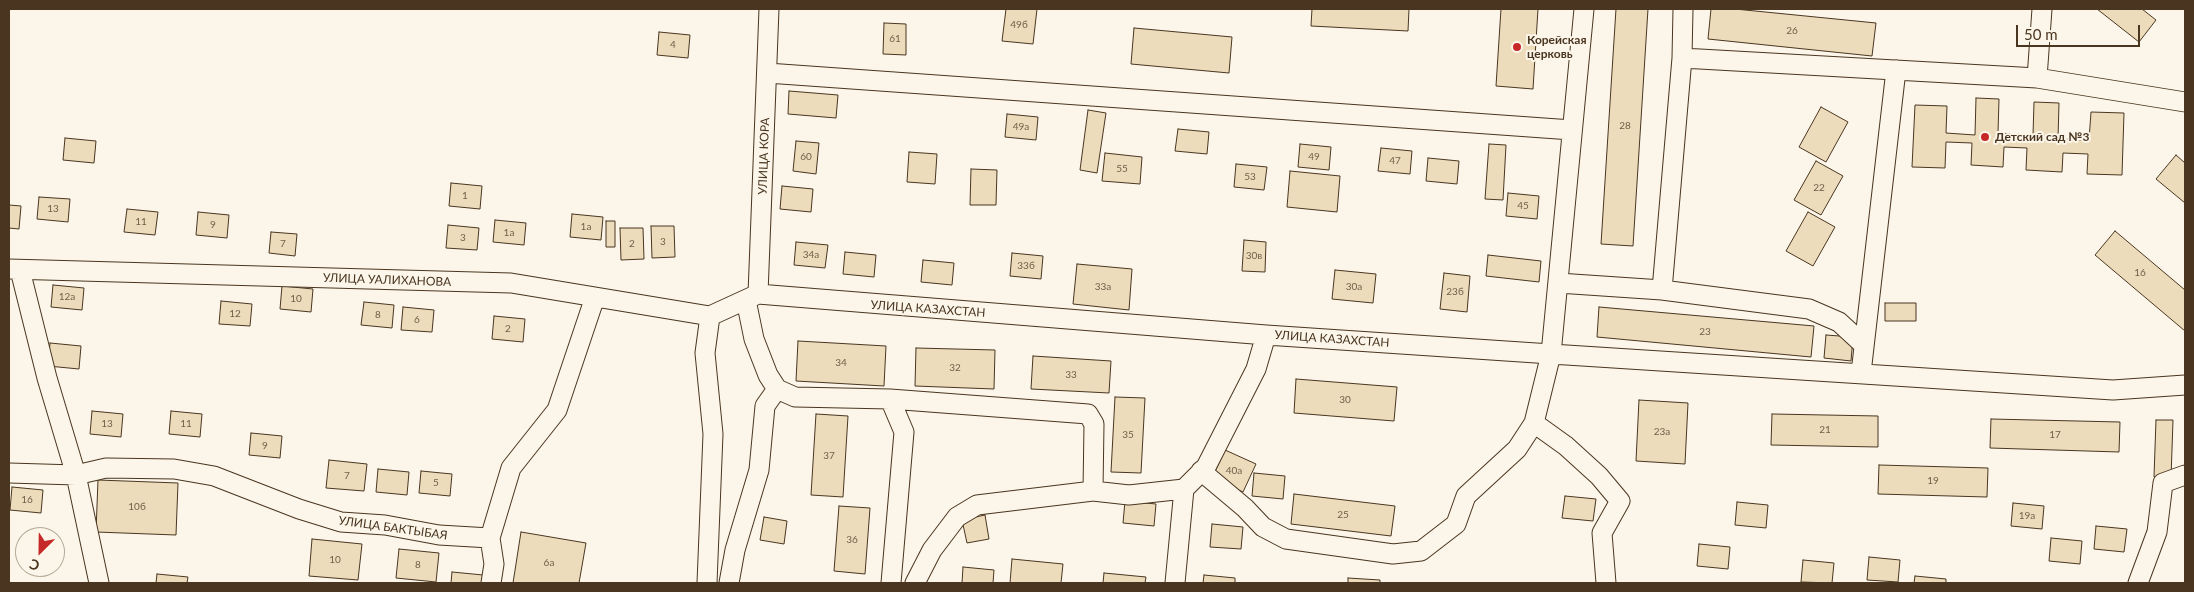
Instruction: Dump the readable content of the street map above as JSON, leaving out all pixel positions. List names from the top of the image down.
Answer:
{
  "streets": {
    "street": [
      "УЛИЦА КОРА",
      "УЛИЦА УАЛИХАНОВА",
      "УЛИЦА КАЗАХСТАН",
      "УЛИЦА БАКТЫБАЯ"
    ]
  },
  "crossings": [
    ["УЛИЦА КОРА", "УЛИЦА КАЗАХСТАН"]
  ],
  "places": ["Корейская церковь", "Детский сад №3"],
  "house_numbers": [
    "49б",
    "26",
    "61",
    "4",
    "28",
    "49а",
    "60",
    "49",
    "47",
    "55",
    "53",
    "22",
    "1",
    "45",
    "13",
    "11",
    "9",
    "1а",
    "1а",
    "3",
    "3",
    "7",
    "2",
    "34а",
    "30в",
    "33б",
    "16",
    "33а",
    "30а",
    "23б",
    "12а",
    "10",
    "12",
    "8",
    "6",
    "2",
    "23",
    "34",
    "32",
    "33",
    "30",
    "13",
    "11",
    "21",
    "23а",
    "35",
    "17",
    "9",
    "37",
    "40а",
    "7",
    "19",
    "5",
    "16",
    "10б",
    "25",
    "19а",
    "36",
    "10",
    "6а",
    "8"
  ],
  "scale_bar": "50 m",
  "north": "bottom left"
}
